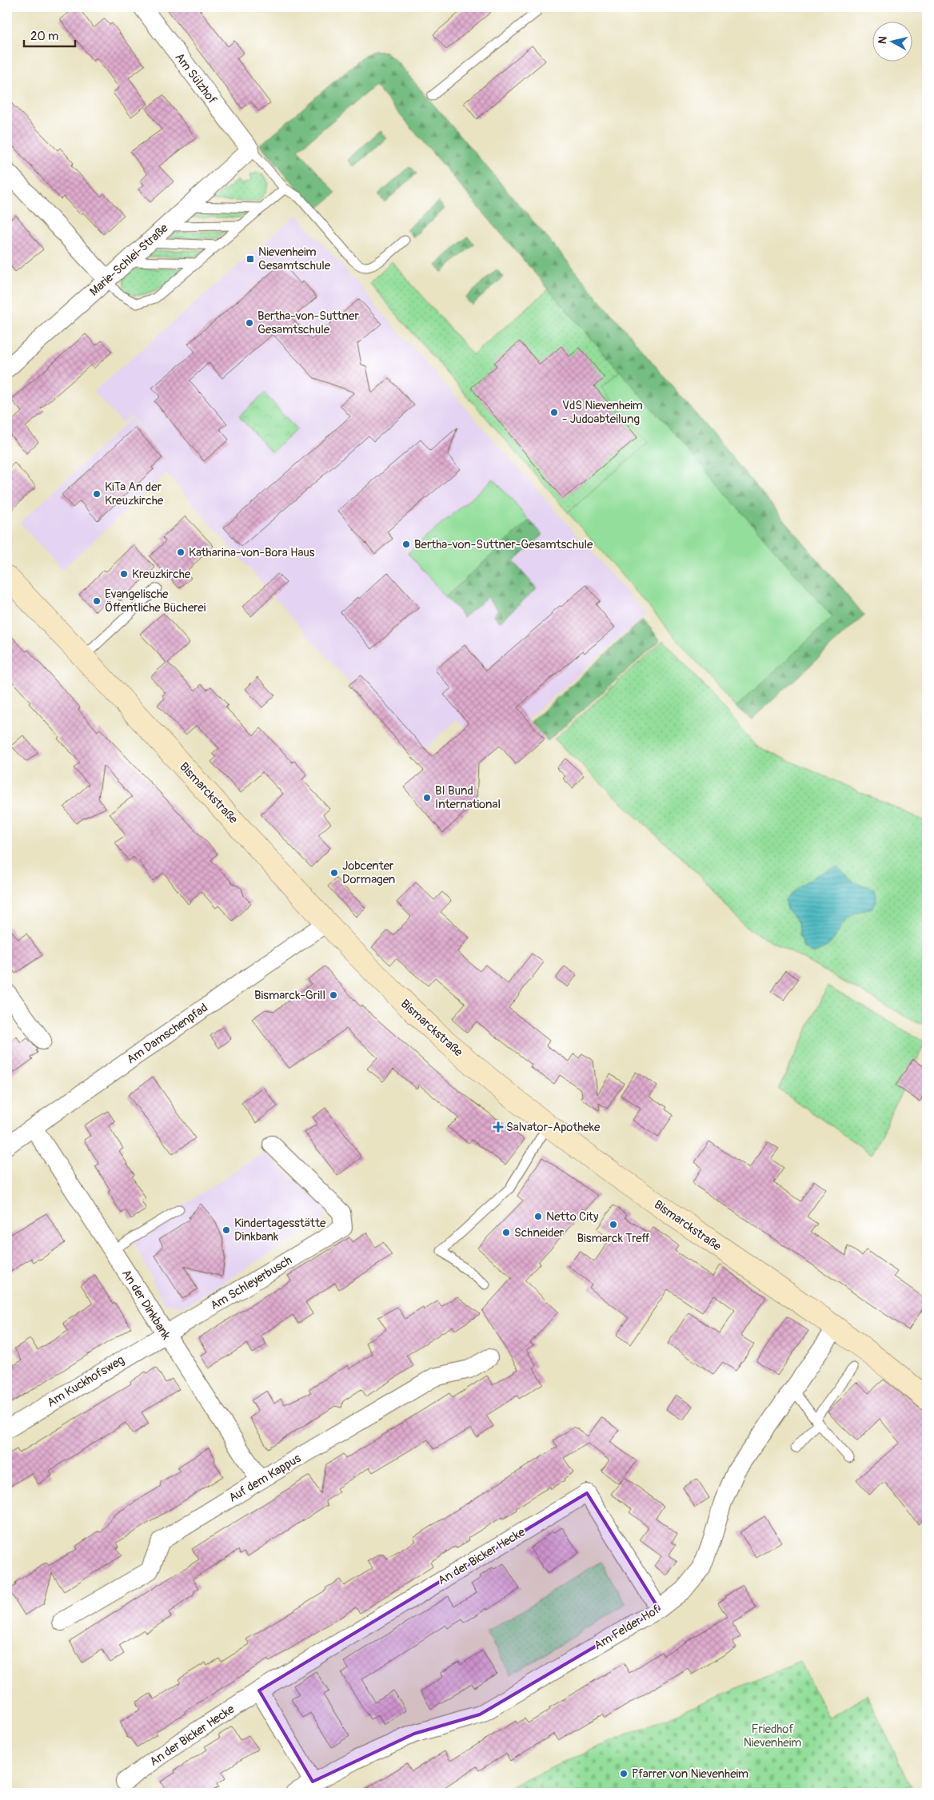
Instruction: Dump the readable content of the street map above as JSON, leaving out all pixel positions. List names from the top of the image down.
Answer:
{
  "streets": {
    "street": [
      "Am Sülzhof",
      "Marie-Schlei-Straße",
      "Bismarckstraße",
      "Am Damschenpfad",
      "Am Schleyerbusch",
      "An der Dinkbank",
      "Am Kuckhofsweg",
      "Auf dem Kappus",
      "An der Bicker Hecke",
      "Am Felder Hof"
    ]
  },
  "crossings": [
    ["Am Sülzhof", "Marie-Schlei-Straße"],
    ["Bismarckstraße", "Am Damschenpfad"],
    ["Bismarckstraße", "Am Felder Hof"],
    ["Am Damschenpfad", "An der Dinkbank"],
    ["Am Schleyerbusch", "An der Dinkbank"],
    ["Am Schleyerbusch", "Am Kuckhofsweg"],
    ["An der Dinkbank", "Am Kuckhofsweg"],
    ["An der Dinkbank", "Auf dem Kappus"],
    ["An der Bicker Hecke", "Am Felder Hof"]
  ],
  "parks": ["Friedhof Nievenheim"],
  "places": {
    "transit": ["Nievenheim Gesamtschule"],
    "other": [
      "Bertha-von-Suttner Gesamtschule",
      "VdS Nievenheim - Judoabteilung",
      "KiTa An der Kreuzkirche",
      "Bertha-von-Suttner-Gesamtschule",
      "Katharina-von-Bora Haus",
      "Kreuzkirche",
      "Evangelische Öffentliche Bücherei",
      "BI Bund International",
      "Jobcenter Dormagen",
      "Bismarck-Grill",
      "Netto City",
      "Bismarck Treff",
      "Kindertagesstätte Dinkbank",
      "Schneider",
      "Pfarrer von Nievenheim"
    ],
    "health": ["Salvator-Apotheke"]
  },
  "scale_bar": "20 m",
  "north": "left"
}
